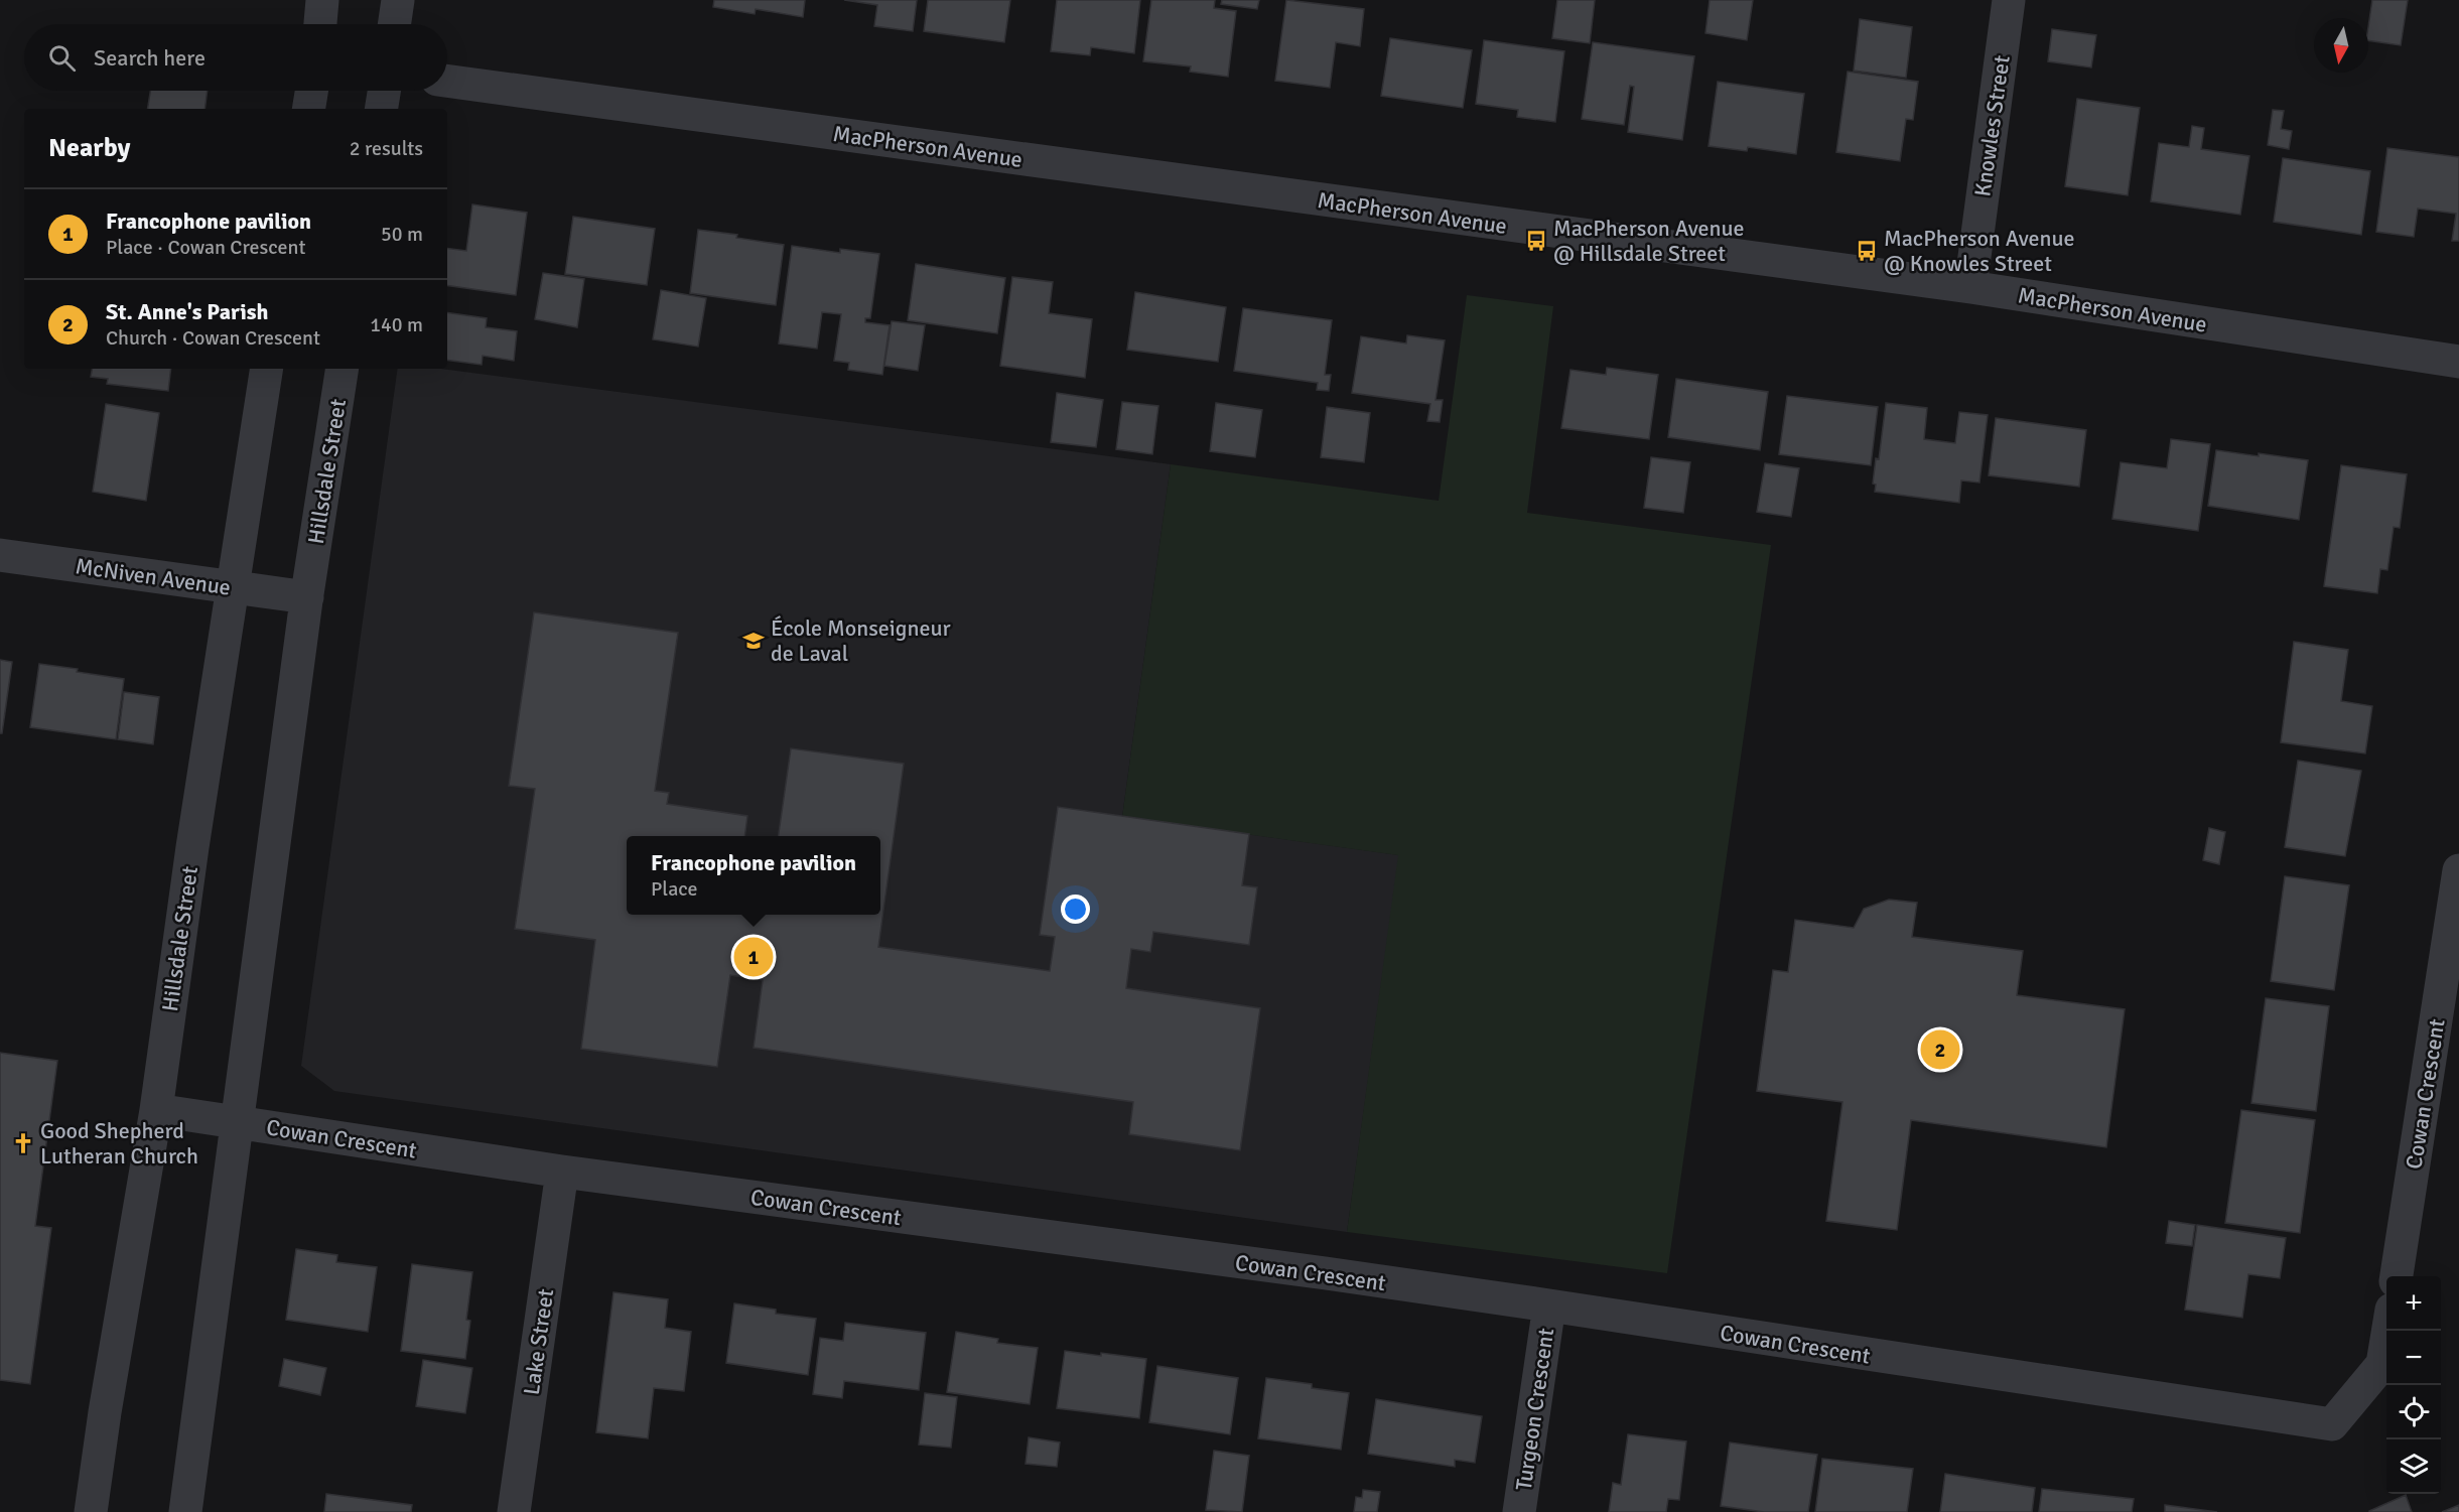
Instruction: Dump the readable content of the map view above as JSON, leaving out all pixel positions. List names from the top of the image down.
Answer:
{
  "streets": {
    "street": [
      "Knowles Street",
      "MacPherson Avenue",
      "Hillsdale Street",
      "McNiven Avenue",
      "Cowan Crescent",
      "Lake Street",
      "Turgeon Crescent"
    ]
  },
  "crossings": [
    ["Knowles Street", "MacPherson Avenue"],
    ["Hillsdale Street", "McNiven Avenue"],
    ["Hillsdale Street", "Cowan Crescent"],
    ["Cowan Crescent", "Lake Street"],
    ["Cowan Crescent", "Turgeon Crescent"]
  ],
  "places": {
    "bus stop": ["MacPherson Avenue @ Hillsdale Street", "MacPherson Avenue @ Knowles Street"],
    "school or university": ["École Monseigneur de Laval"],
    "church": ["Good Shepherd Lutheran Church"]
  },
  "north": "bottom",
  "page": {
    "search": "Search here",
    "heading": ["Nearby", "2 results"],
    "list": [
      {
        "mark": "1",
        "name": "Francophone pavilion",
        "note": "Place · Cowan Crescent",
        "value": "50 m"
      },
      {
        "mark": "2",
        "name": "St. Anne's Parish",
        "note": "Church · Cowan Crescent",
        "value": "140 m"
      }
    ],
    "popup": ["Francophone pavilion", "Place"],
    "pins": ["1", "2"],
    "map_buttons": ["+", "−"]
  }
}
